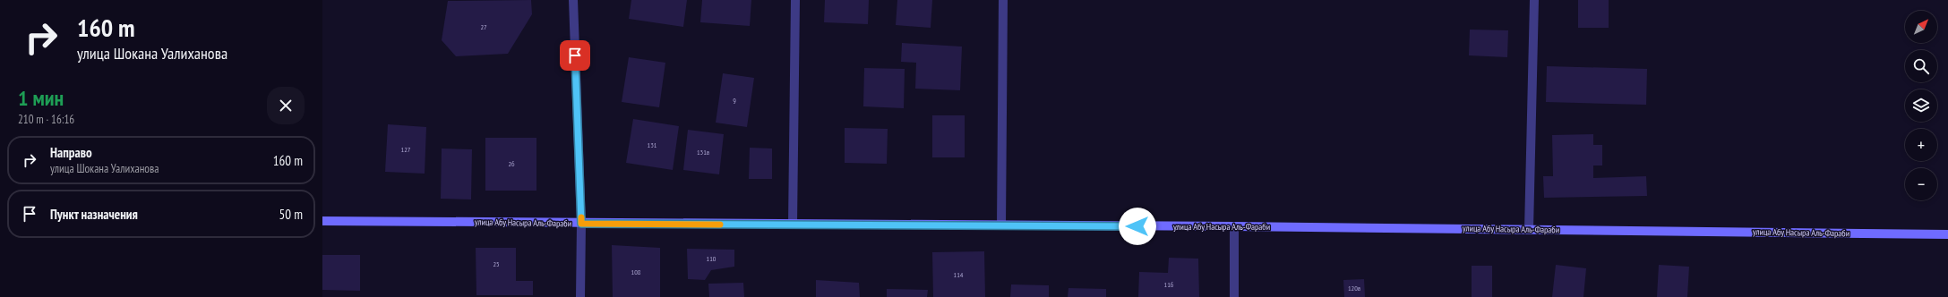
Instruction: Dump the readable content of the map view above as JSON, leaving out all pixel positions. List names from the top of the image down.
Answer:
{
  "streets": {
    "street": ["улица Абу Насыра Аль-Фараби"]
  },
  "house_numbers": [
    "27",
    "9",
    "131",
    "127",
    "131а",
    "26",
    "110",
    "25",
    "108",
    "114",
    "116",
    "120а"
  ],
  "north": "top right",
  "page": {
    "turn": ["160 m", "улица Шокана Уалиханова"],
    "map_buttons": ["+", "−"],
    "heading": ["1 мин", "210 m · 16:16"],
    "list": [
      {
        "name": "Направо",
        "note": "улица Шокана Уалиханова",
        "value": "160 m"
      },
      {
        "name": "Пункт назначения",
        "value": "50 m"
      }
    ]
  }
}
